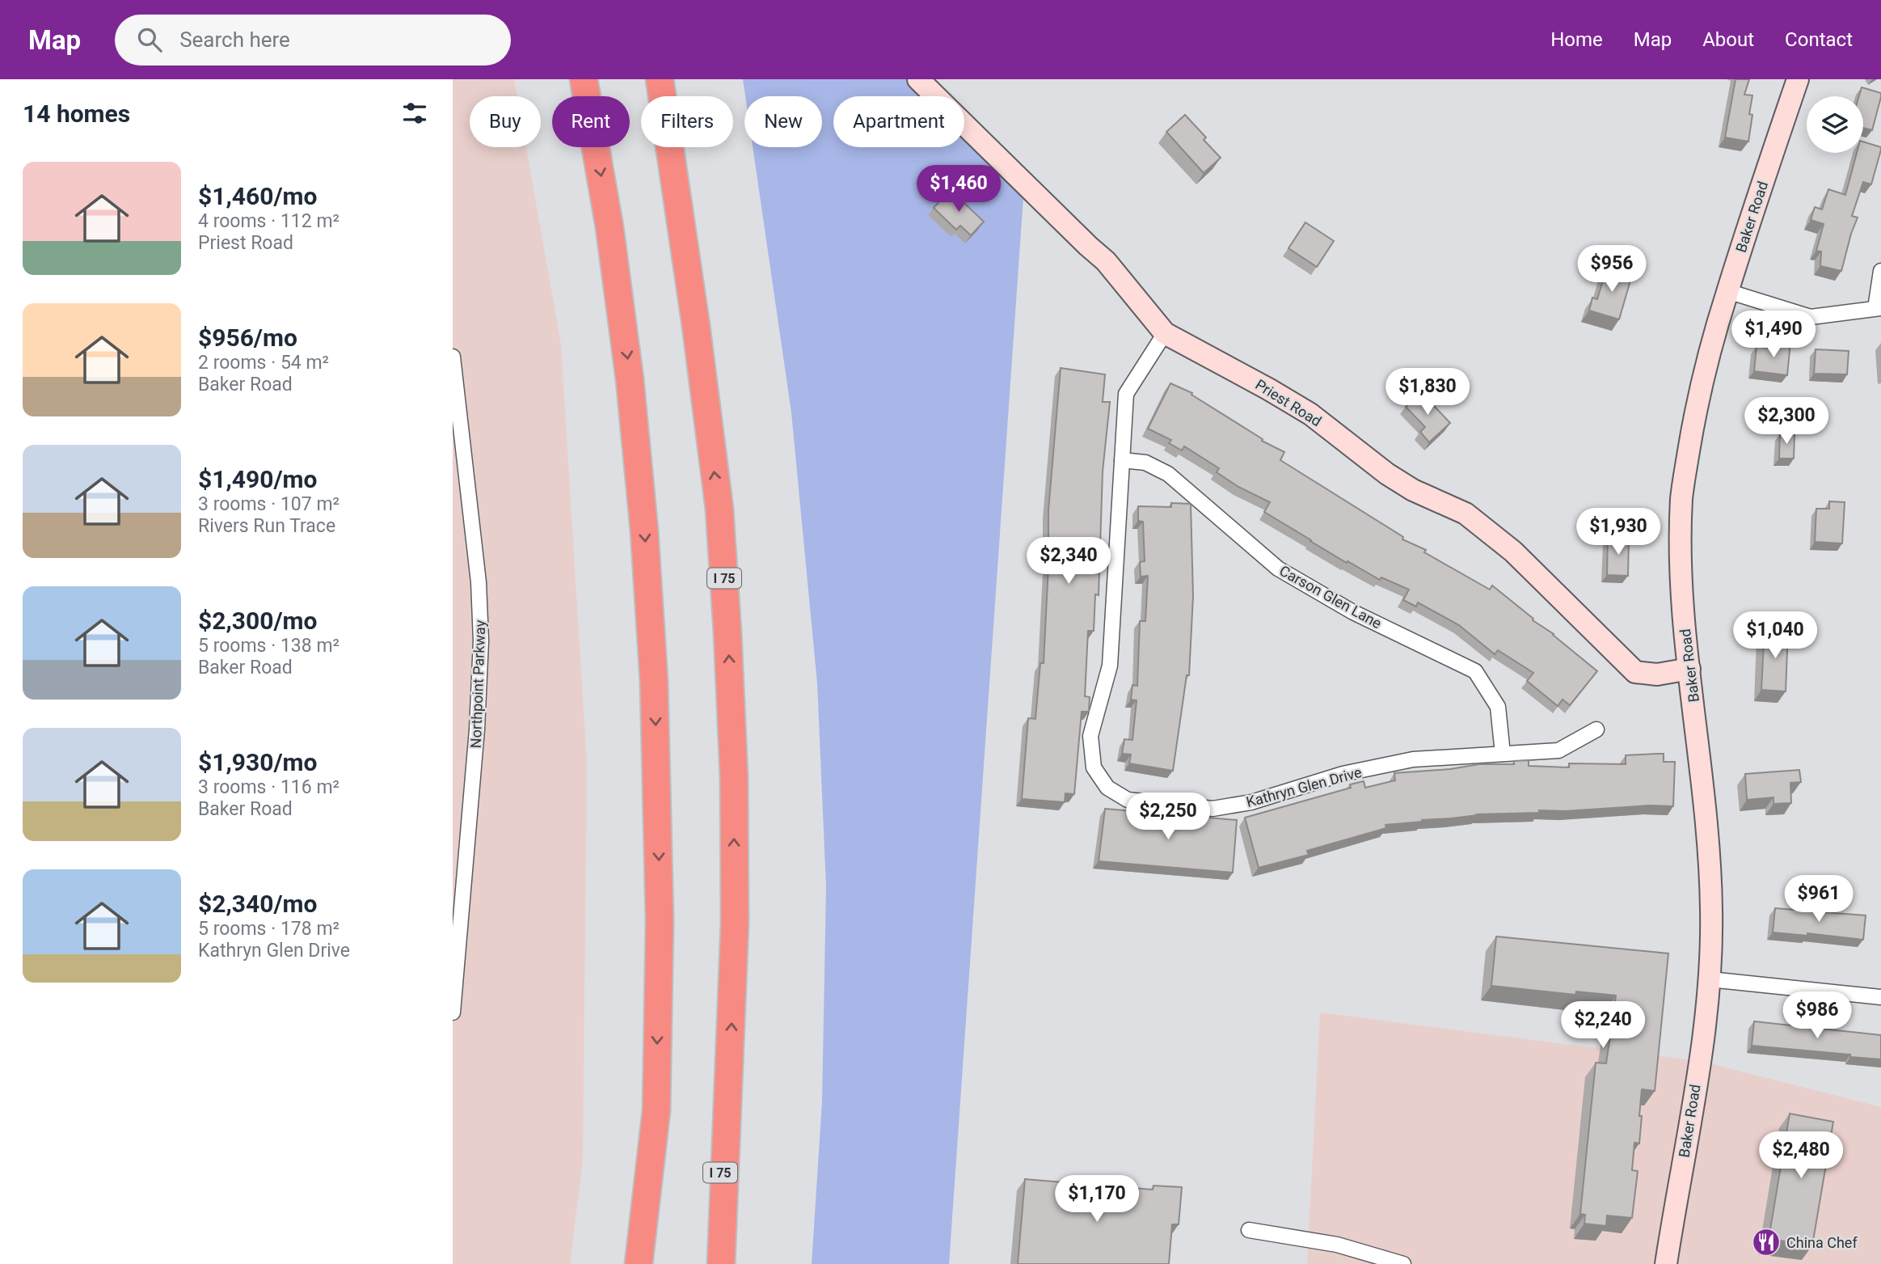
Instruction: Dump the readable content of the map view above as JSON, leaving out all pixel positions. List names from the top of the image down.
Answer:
{
  "streets": {
    "highway": ["I 75"],
    "main road": ["Baker Road", "Priest Road"],
    "street": ["Carson Glen Lane", "Northpoint Parkway", "Kathryn Glen Drive"]
  },
  "crossings": [
    ["Baker Road", "Priest Road"],
    ["Priest Road", "Kathryn Glen Drive"],
    ["Carson Glen Lane", "Kathryn Glen Drive"]
  ],
  "places": {
    "restaurant": ["China Chef"]
  },
  "page": {
    "header": "Map",
    "search": "Search here",
    "nav": [
      "Home",
      "Map",
      "About",
      "Contact"
    ],
    "heading": "14 homes",
    "chip": [
      "Buy",
      "Rent",
      "Filters",
      "New",
      "Apartment"
    ],
    "list": [
      {
        "name": "$1,460/mo",
        "note": "4 rooms · 112 m² · Priest Road"
      },
      {
        "name": "$956/mo",
        "note": "2 rooms · 54 m² · Baker Road"
      },
      {
        "name": "$1,490/mo",
        "note": "3 rooms · 107 m² · Rivers Run Trace"
      },
      {
        "name": "$2,300/mo",
        "note": "5 rooms · 138 m² · Baker Road"
      },
      {
        "name": "$1,930/mo",
        "note": "3 rooms · 116 m² · Baker Road"
      },
      {
        "name": "$2,340/mo",
        "note": "5 rooms · 178 m² · Kathryn Glen Drive"
      }
    ],
    "price": [
      "$1,460",
      "$956",
      "$1,490",
      "$1,830",
      "$2,300",
      "$1,930",
      "$2,340",
      "$1,040",
      "$2,250",
      "$961",
      "$986",
      "$2,240",
      "$2,480",
      "$1,170"
    ]
  }
}
